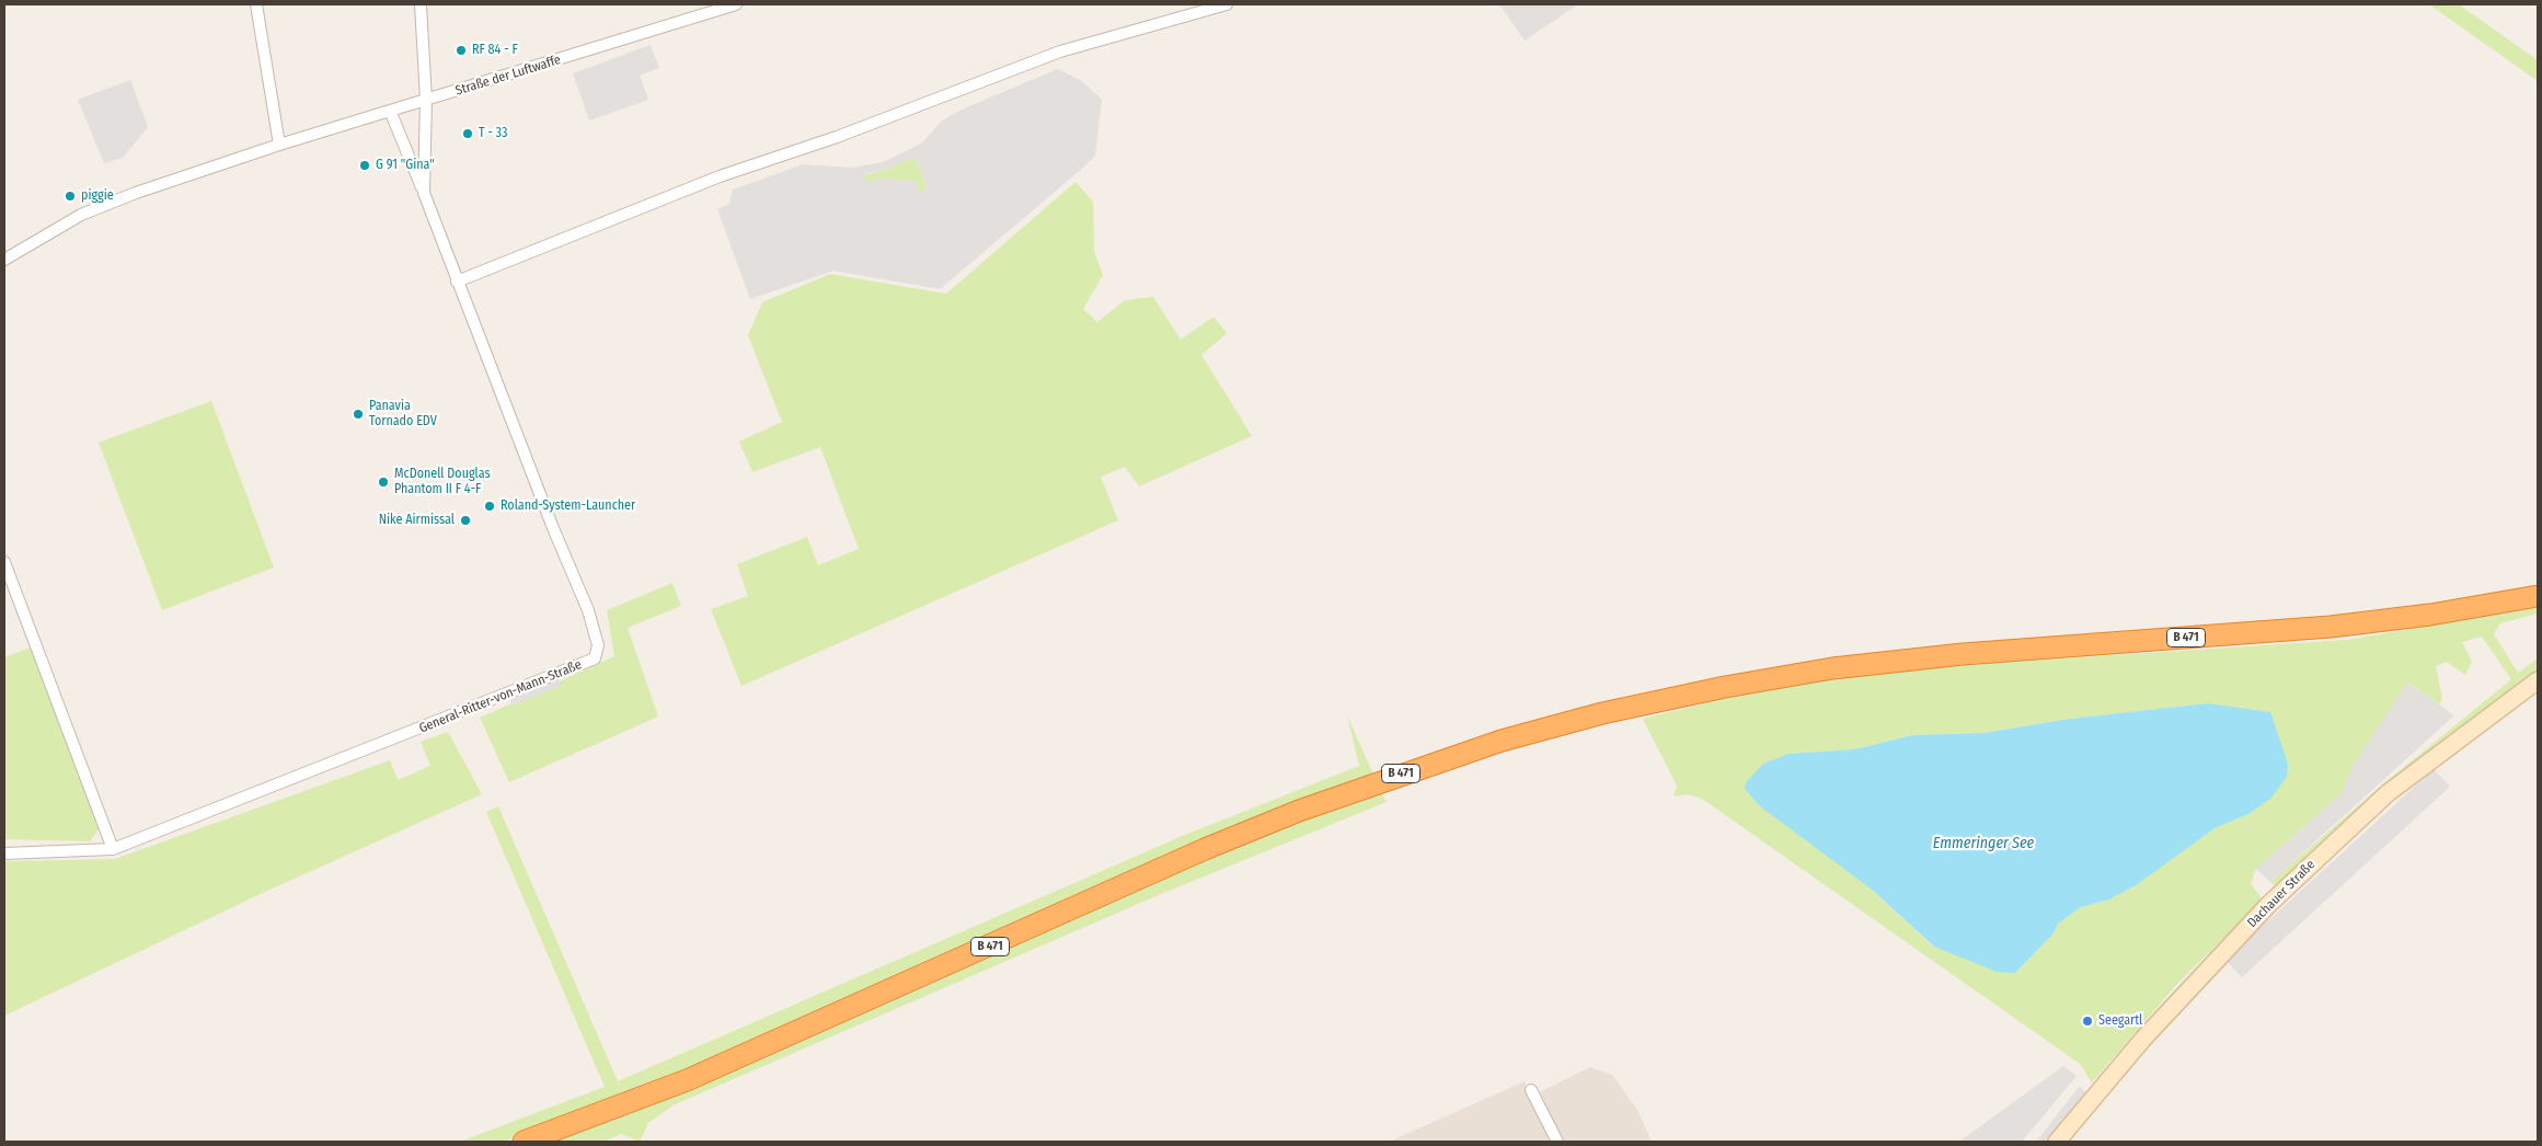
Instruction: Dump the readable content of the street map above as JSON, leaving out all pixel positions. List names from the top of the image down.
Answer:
{
  "streets": {
    "highway": ["B 471"],
    "street": ["Straße der Luftwaffe", "General-Ritter-von-Mann-Straße", "Dachauer Straße"]
  },
  "crossings": [
    ["Straße der Luftwaffe", "General-Ritter-von-Mann-Straße"]
  ],
  "water": ["Emmeringer See"],
  "places": [
    "RF 84 - F",
    "T - 33",
    "G 91 \"Gina\"",
    "piggie",
    "Panavia Tornado EDV",
    "McDonell Douglas Phantom II F 4-F",
    "Roland-System-Launcher",
    "Nike Airmissal",
    "Seegartl"
  ]
}
